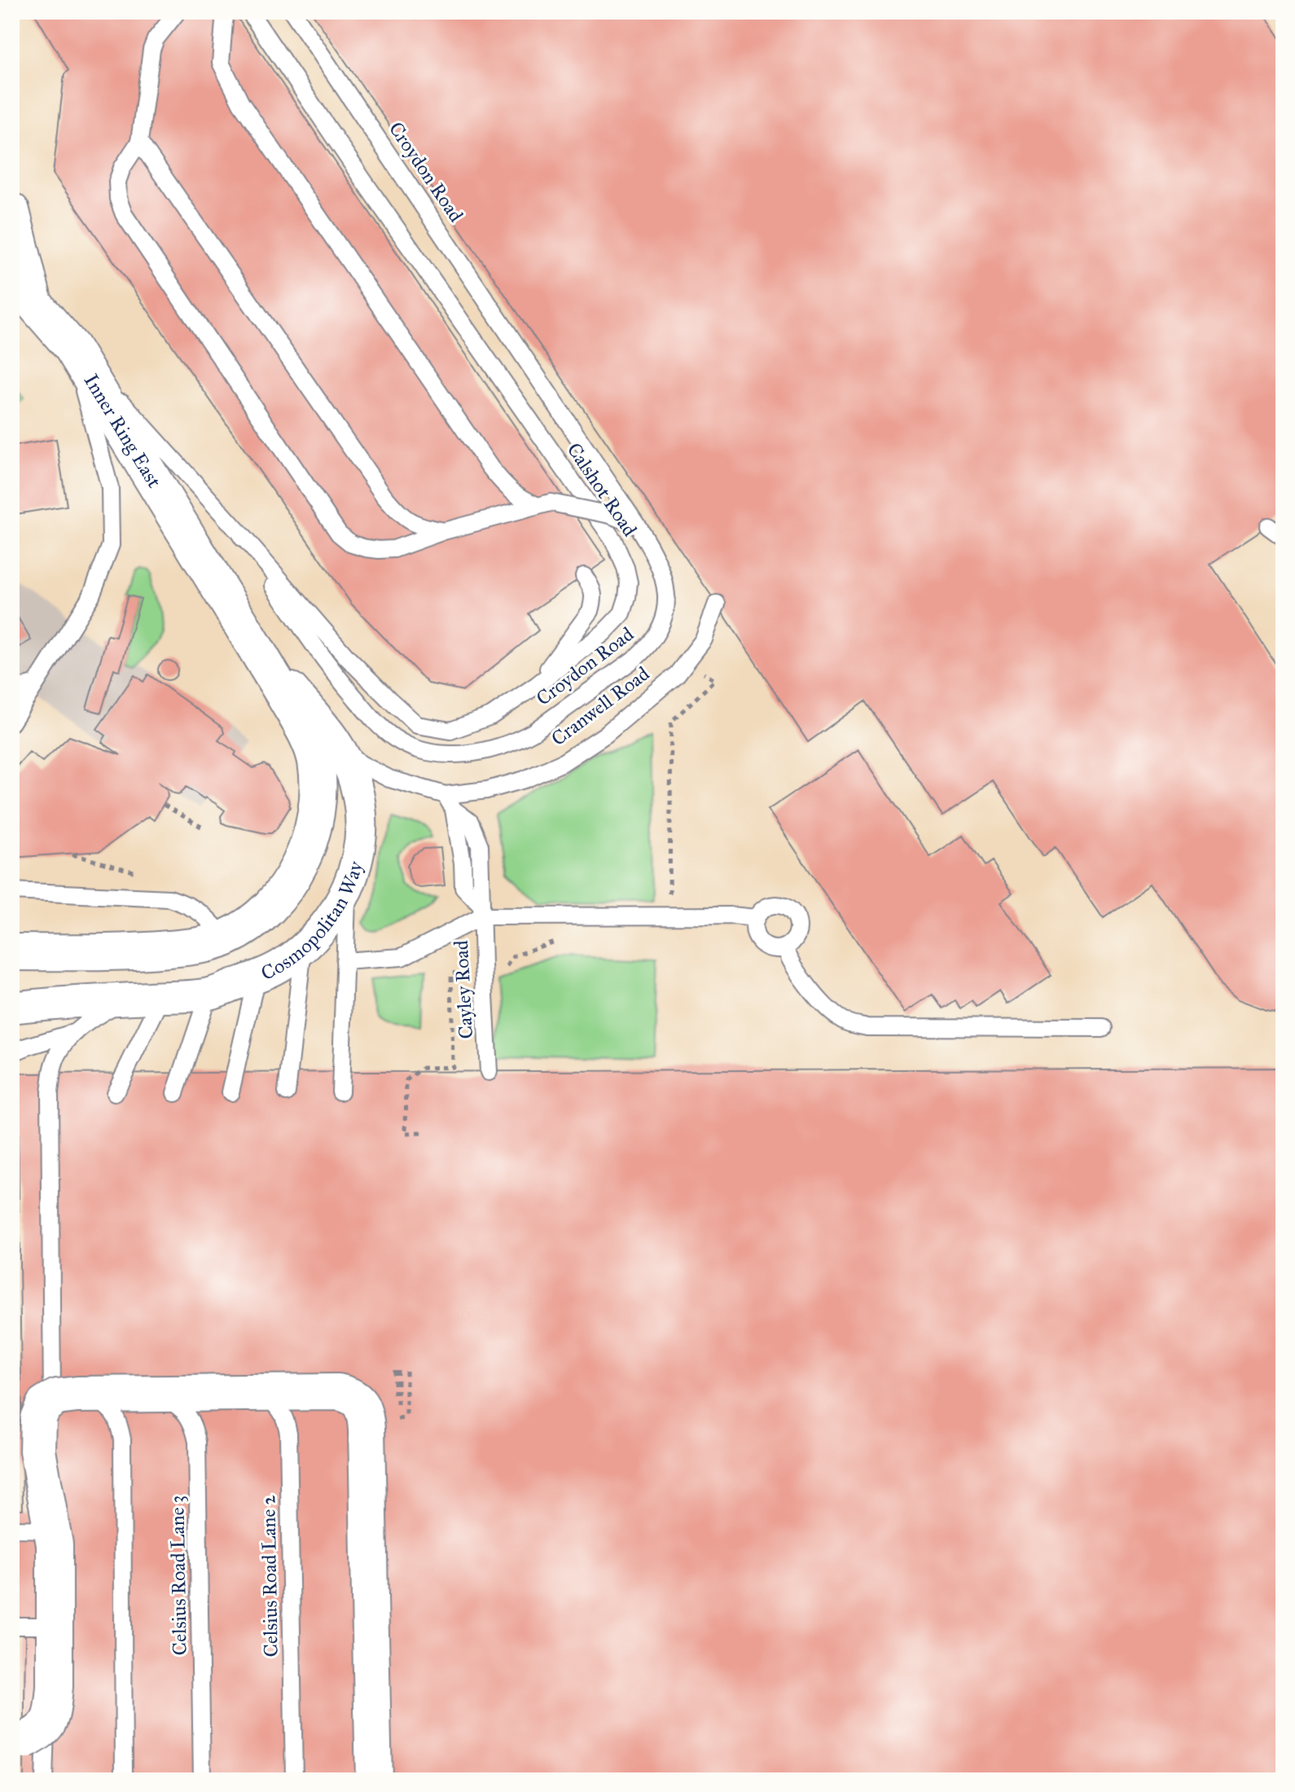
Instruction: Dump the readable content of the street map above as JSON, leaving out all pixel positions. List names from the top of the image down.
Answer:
{
  "streets": {
    "street": ["Inner Ring East", "Cosmopolitan Way"],
    "lane": [
      "Croydon Road",
      "Calshot Road",
      "Cranwell Road",
      "Cayley Road",
      "Celsius Road Lane 3",
      "Celsius Road Lane 2"
    ]
  },
  "crossings": [
    ["Croydon Road", "Inner Ring East"],
    ["Croydon Road", "Calshot Road"],
    ["Inner Ring East", "Cosmopolitan Way"],
    ["Cranwell Road", "Cosmopolitan Way"],
    ["Cranwell Road", "Cayley Road"]
  ]
}
